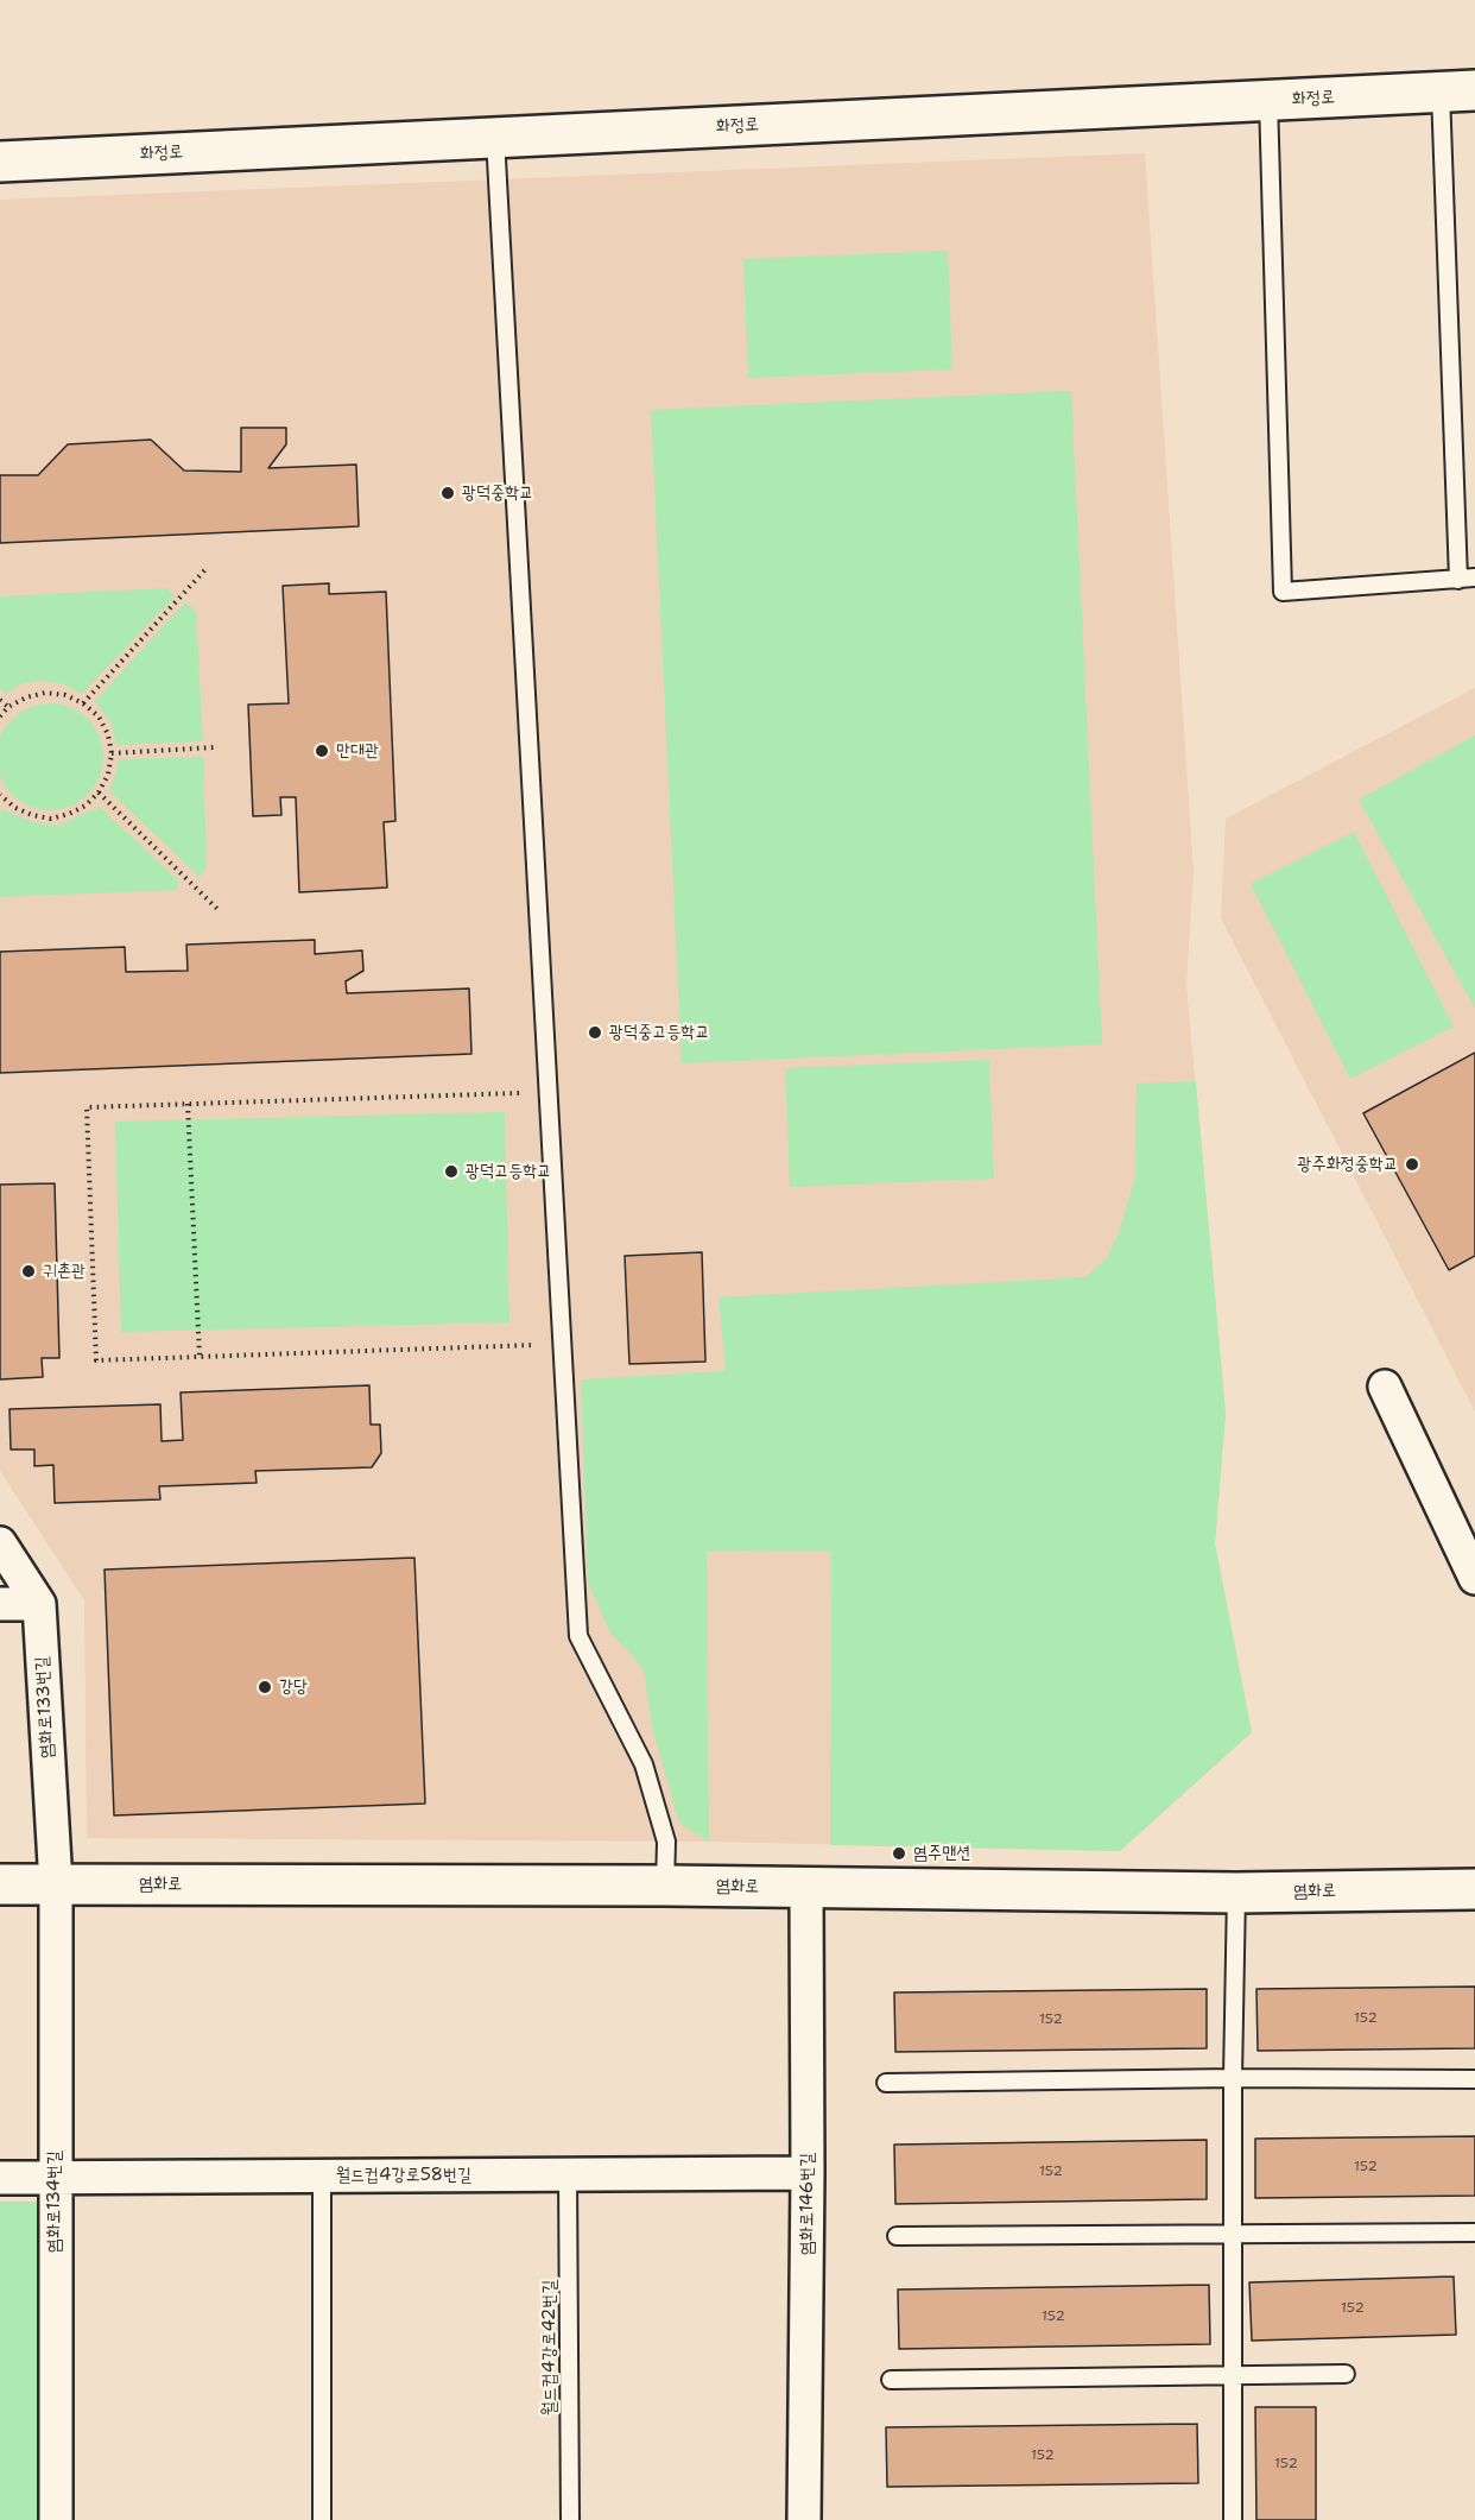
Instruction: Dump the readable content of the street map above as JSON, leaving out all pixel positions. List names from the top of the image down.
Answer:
{
  "streets": {
    "street": [
      "화정로",
      "염화로133번길",
      "염화로",
      "월드컵4강로58번길",
      "염화로134번길",
      "염화로146번길"
    ],
    "lane": ["월드컵4강로42번길"]
  },
  "crossings": [
    ["염화로133번길", "염화로"],
    ["염화로133번길", "염화로134번길"],
    ["염화로", "염화로134번길"],
    ["염화로", "염화로146번길"],
    ["월드컵4강로58번길", "염화로134번길"],
    ["월드컵4강로58번길", "염화로146번길"],
    ["월드컵4강로58번길", "월드컵4강로42번길"]
  ],
  "places": [
    "광덕중학교",
    "만대관",
    "광덕중고등학교",
    "광주화정중학교",
    "광덕고등학교",
    "귀촌관",
    "강당",
    "염주맨션"
  ],
  "house_numbers": [
    "152",
    "152",
    "152",
    "152",
    "152",
    "152",
    "152",
    "152"
  ]
}
